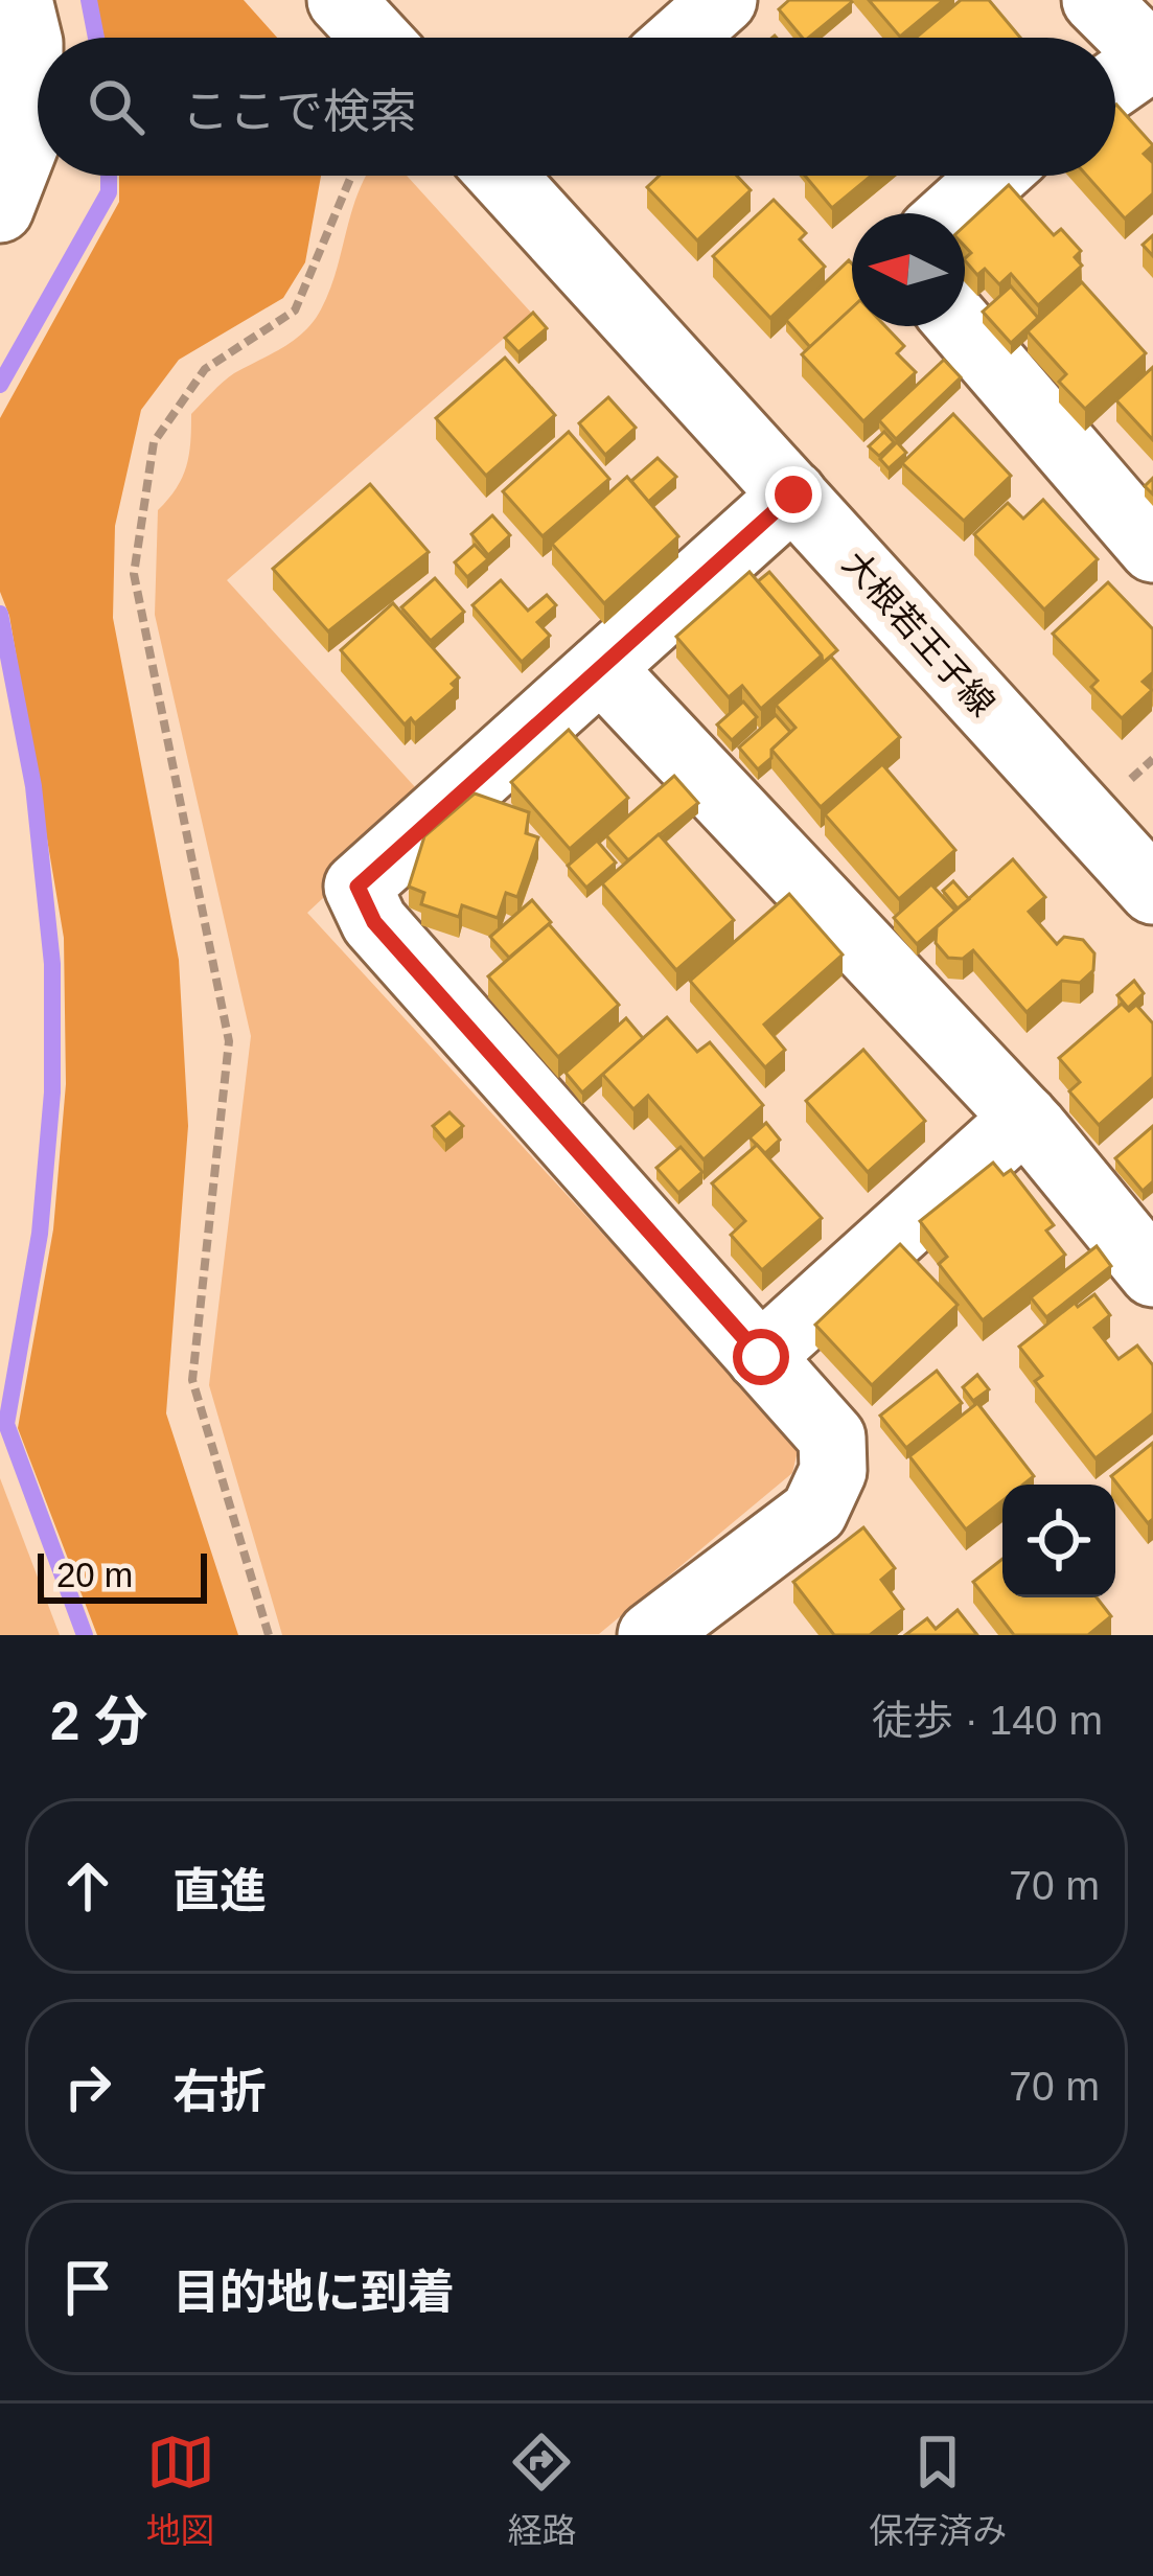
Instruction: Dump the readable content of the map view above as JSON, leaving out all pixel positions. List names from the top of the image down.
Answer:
{
  "streets": {
    "street": ["大根若王子線"]
  },
  "scale_bar": "20 m",
  "north": "left",
  "page": {
    "search": "ここで検索",
    "scale": "20 m",
    "heading": ["2 分", "徒歩 · 140 m"],
    "list": [
      ["直進", "70 m"],
      ["右折", "70 m"],
      "目的地に到着"
    ],
    "nav": ["地図", "経路", "保存済み"]
  }
}
